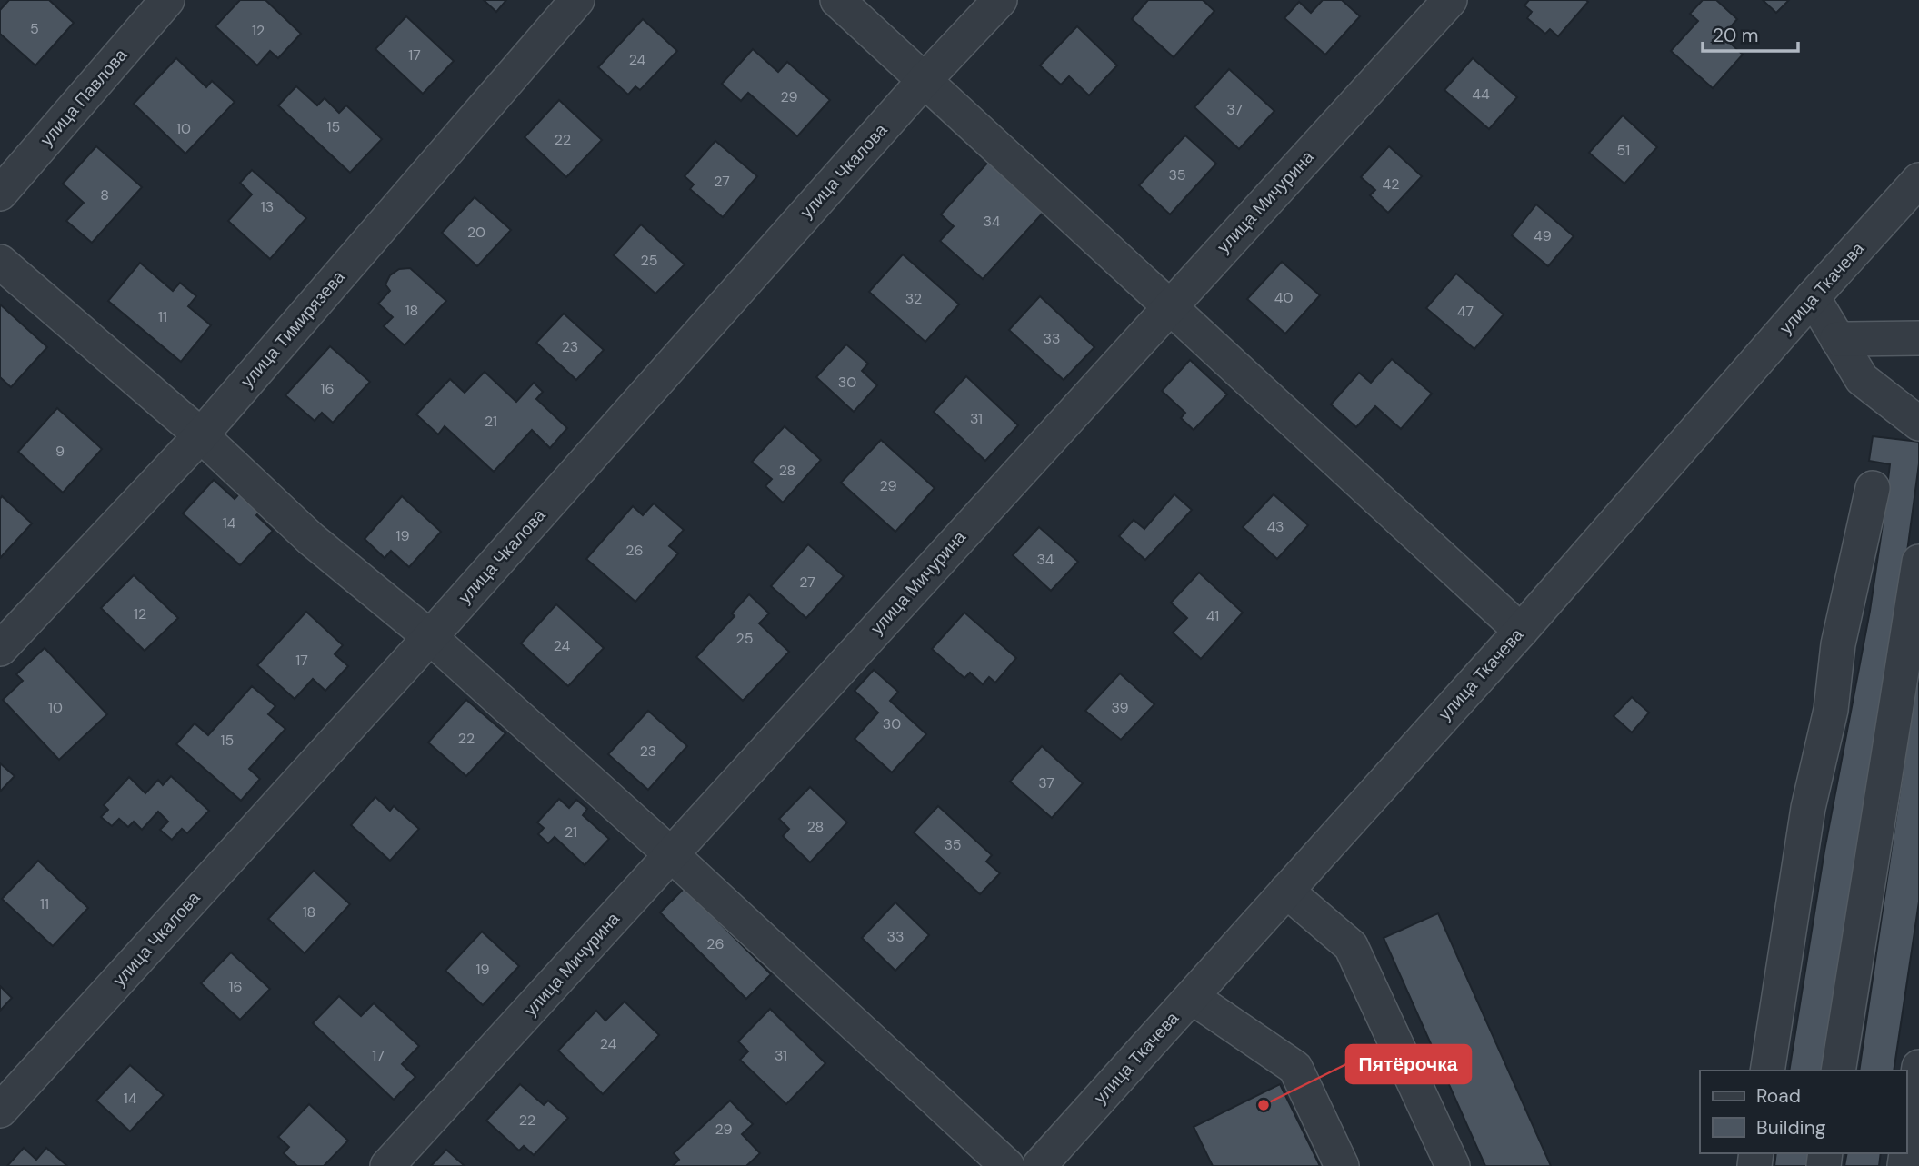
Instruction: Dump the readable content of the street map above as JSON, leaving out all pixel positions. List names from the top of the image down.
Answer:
{
  "streets": {
    "street": [
      "улица Павлова",
      "улица Чкалова",
      "улица Мичурина",
      "улица Ткачева",
      "улица Тимирязева"
    ]
  },
  "places": ["Пятёрочка"],
  "house_numbers": [
    "5",
    "12",
    "17",
    "24",
    "44",
    "29",
    "37",
    "15",
    "10",
    "22",
    "51",
    "35",
    "27",
    "42",
    "8",
    "13",
    "34",
    "20",
    "49",
    "25",
    "40",
    "32",
    "18",
    "47",
    "11",
    "33",
    "23",
    "30",
    "16",
    "31",
    "21",
    "9",
    "28",
    "29",
    "14",
    "43",
    "19",
    "26",
    "34",
    "27",
    "12",
    "41",
    "25",
    "24",
    "17",
    "10",
    "39",
    "30",
    "22",
    "15",
    "23",
    "37",
    "28",
    "21",
    "35",
    "11",
    "18",
    "33",
    "26",
    "19",
    "16",
    "24",
    "17",
    "31",
    "14",
    "22",
    "29"
  ],
  "legend": ["Road", "Building"],
  "scale_bar": "20 m"
}
